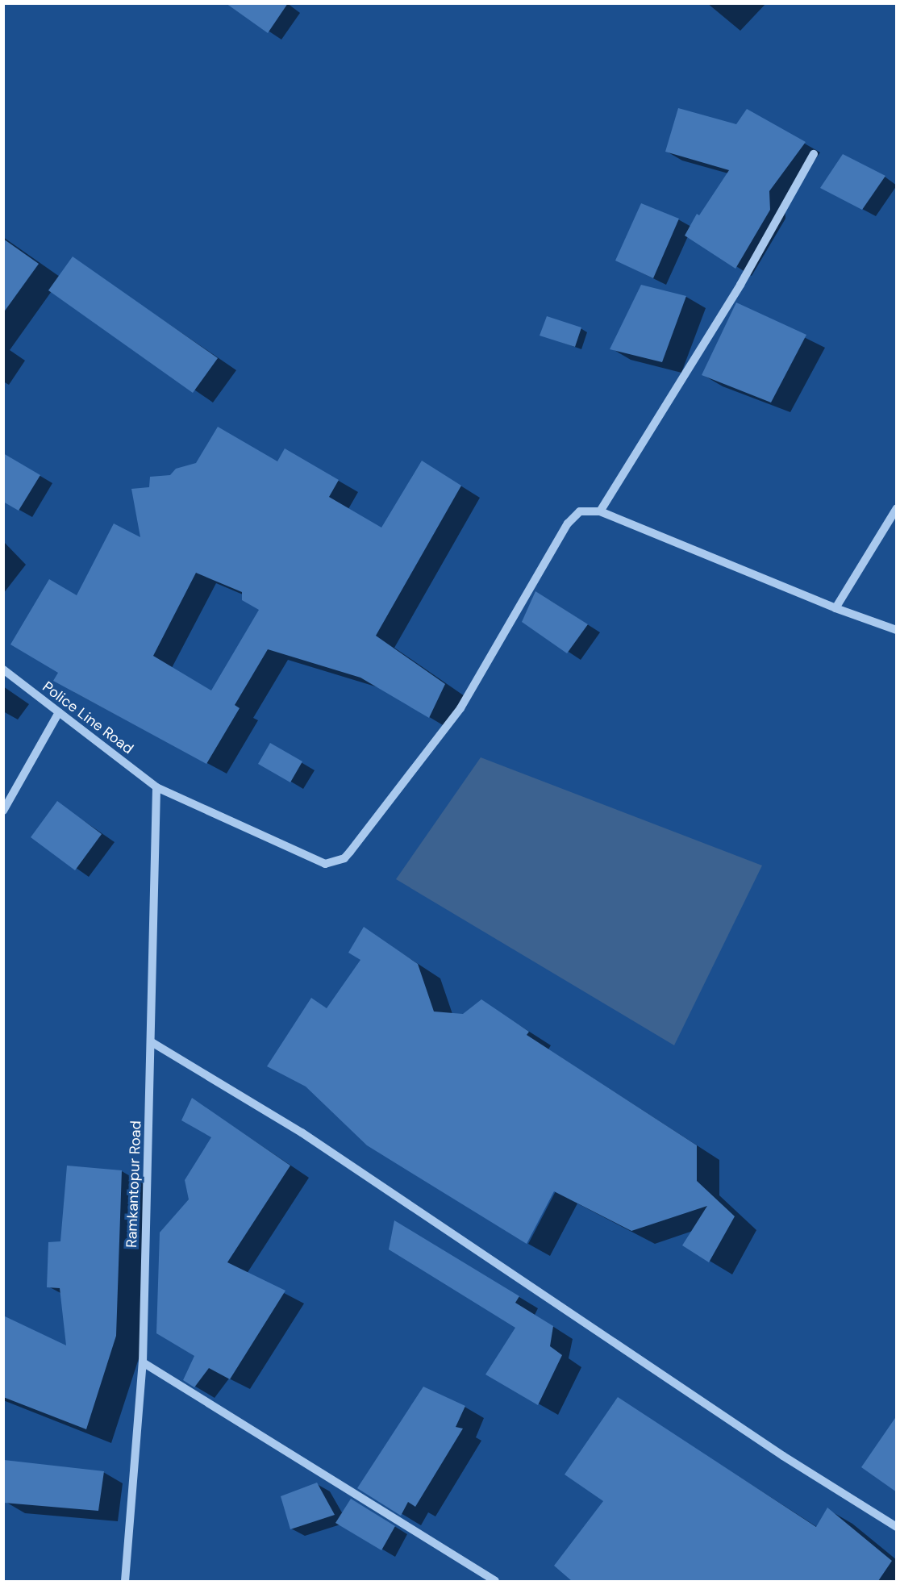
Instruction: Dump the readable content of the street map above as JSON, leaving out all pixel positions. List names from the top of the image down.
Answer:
{
  "streets": {
    "street": ["Police Line Road", "Ramkantopur Road"]
  },
  "crossings": [
    ["Police Line Road", "Ramkantopur Road"]
  ]
}
